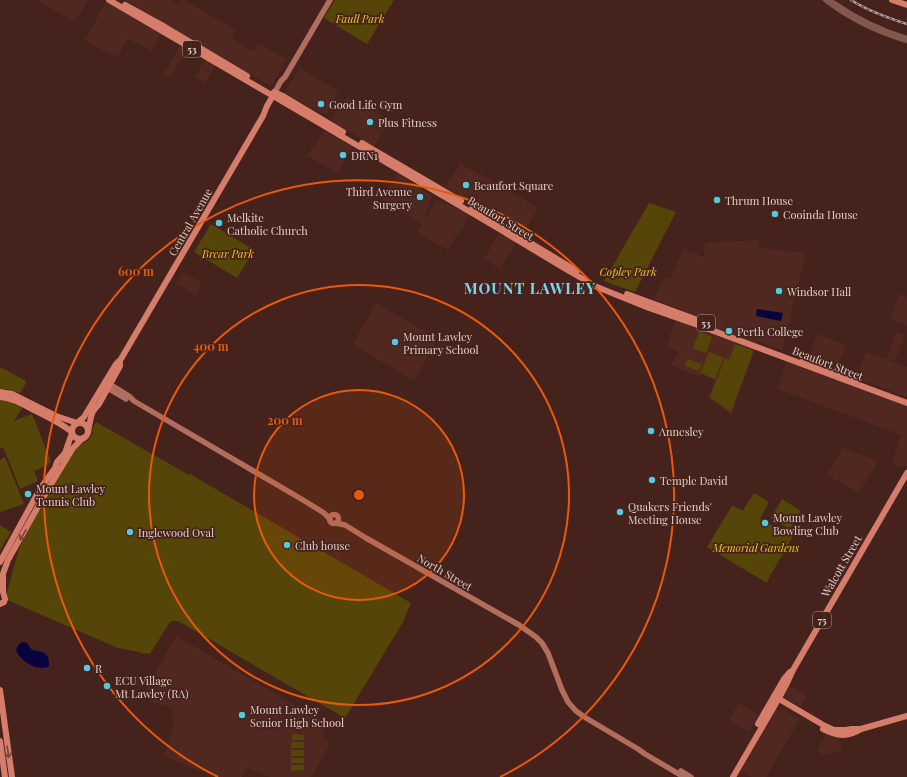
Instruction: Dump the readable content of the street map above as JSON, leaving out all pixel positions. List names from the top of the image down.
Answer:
{
  "streets": {
    "main road": [
      "53",
      "Beaufort Street",
      "Central Avenue",
      "Walcott Street",
      "North Street",
      "75"
    ]
  },
  "crossings": [
    ["Beaufort Street", "Central Avenue"],
    ["Central Avenue", "North Street"]
  ],
  "districts": ["MOUNT LAWLEY"],
  "parks": [
    "Faull Park",
    "Brear Park",
    "Copley Park",
    "Memorial Gardens"
  ],
  "places": [
    "Good Life Gym",
    "Plus Fitness",
    "DRN1",
    "Beaufort Square",
    "Third Avenue Surgery",
    "Thrum House",
    "Cooinda House",
    "Melkite Catholic Church",
    "Windsor Hall",
    "Perth College",
    "Mount Lawley Primary School",
    "Annesley",
    "Temple David",
    "Mount Lawley Tennis Club",
    "Quakers Friends' Meeting House",
    "Mount Lawley Bowling Club",
    "Inglewood Oval",
    "Club house",
    "R",
    "ECU Village Mt Lawley (RA)",
    "Mount Lawley Senior High School"
  ],
  "rings": ["600 m", "400 m", "200 m"]
}
